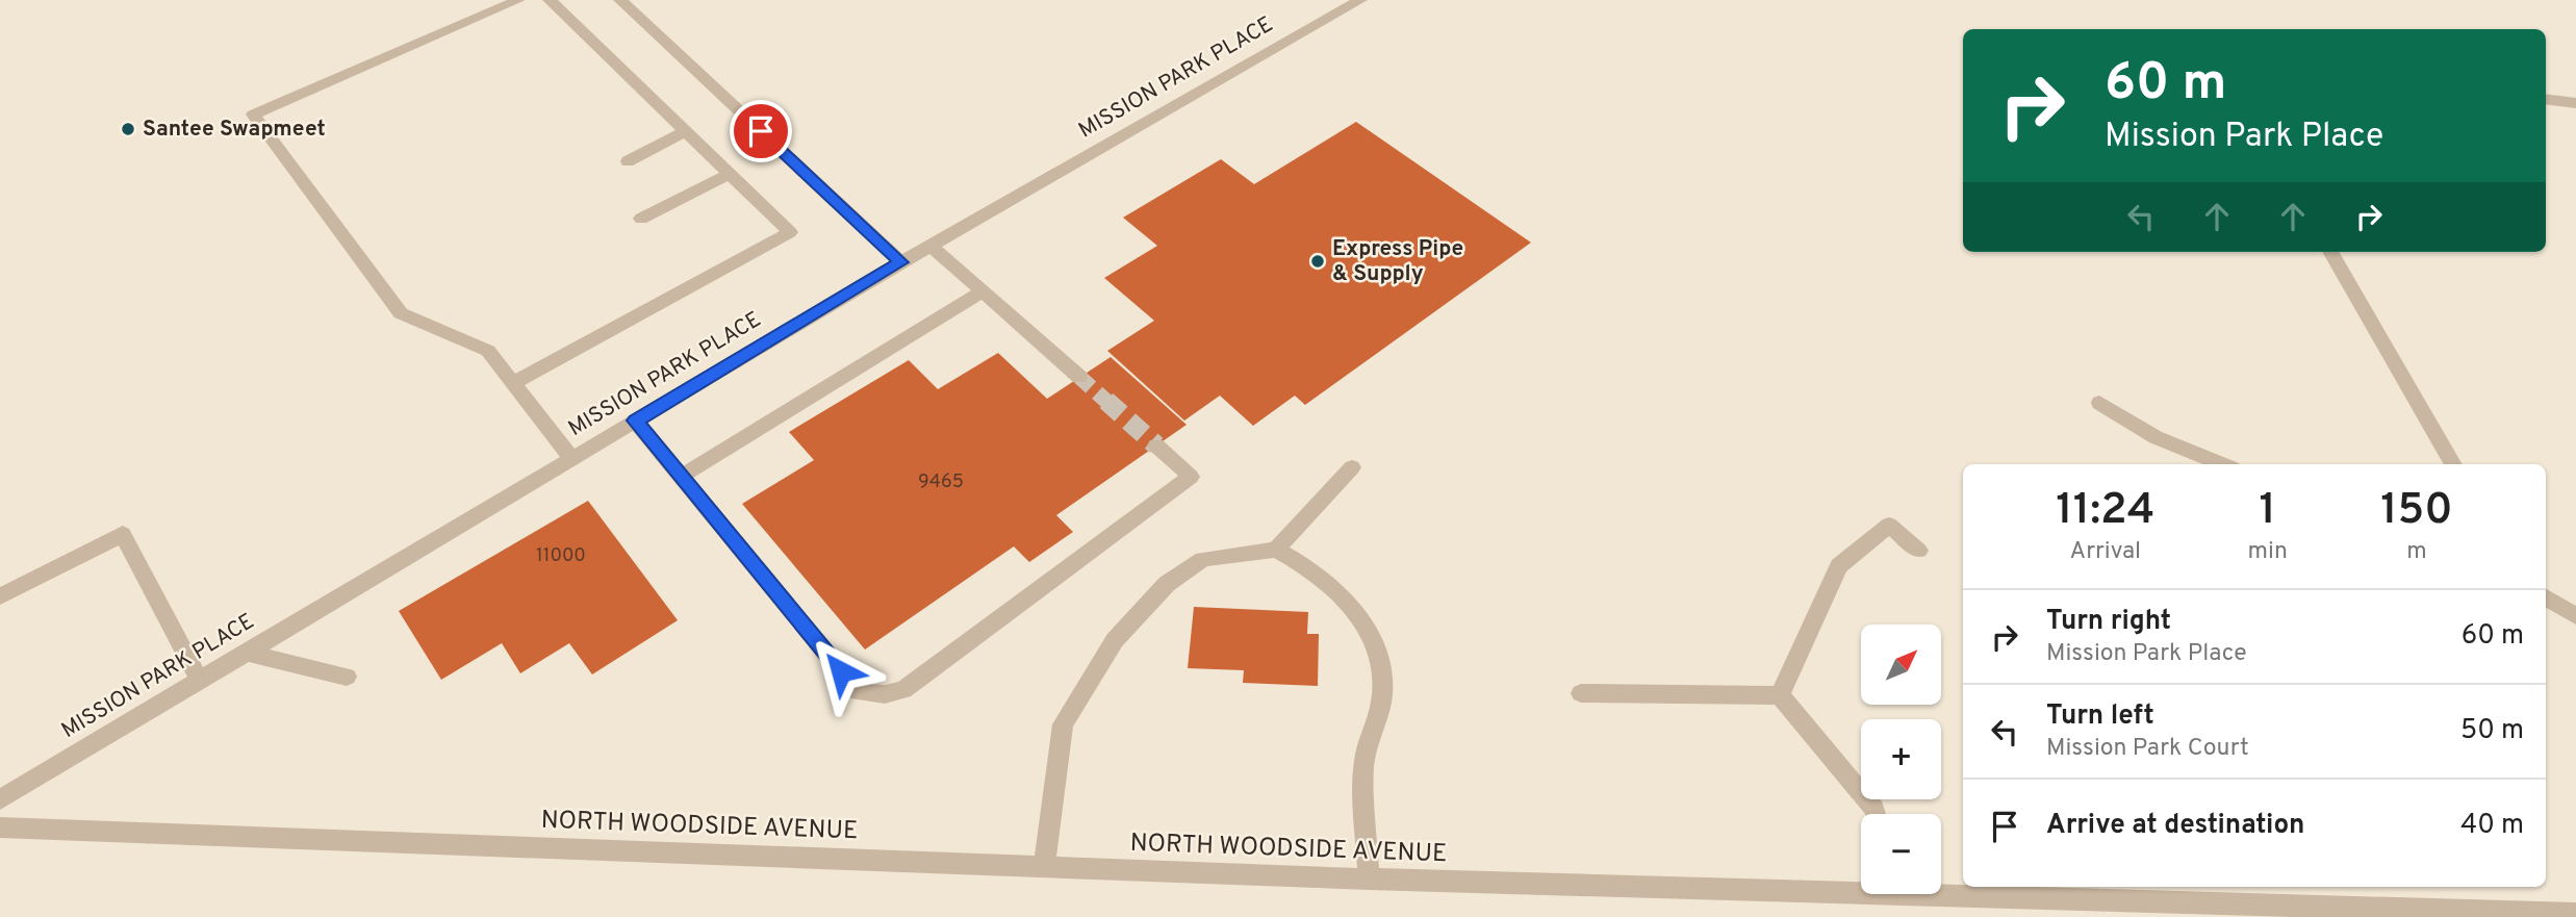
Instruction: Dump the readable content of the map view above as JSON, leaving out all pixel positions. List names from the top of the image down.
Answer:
{
  "streets": {
    "street": ["MISSION PARK PLACE", "NORTH WOODSIDE AVENUE"]
  },
  "places": ["Santee Swapmeet", "Express Pipe & Supply"],
  "house_numbers": ["9465", "11000"],
  "north": "top right",
  "page": {
    "turn": ["60 m", "Mission Park Place"],
    "eta": [
      "11:24",
      "Arrival",
      "1",
      "min",
      "150",
      "m"
    ],
    "list": [
      {
        "name": "Turn right",
        "note": "Mission Park Place",
        "value": "60 m"
      },
      {
        "name": "Turn left",
        "note": "Mission Park Court",
        "value": "50 m"
      },
      {
        "name": "Arrive at destination",
        "value": "40 m"
      }
    ],
    "map_buttons": ["+", "−"]
  }
}
